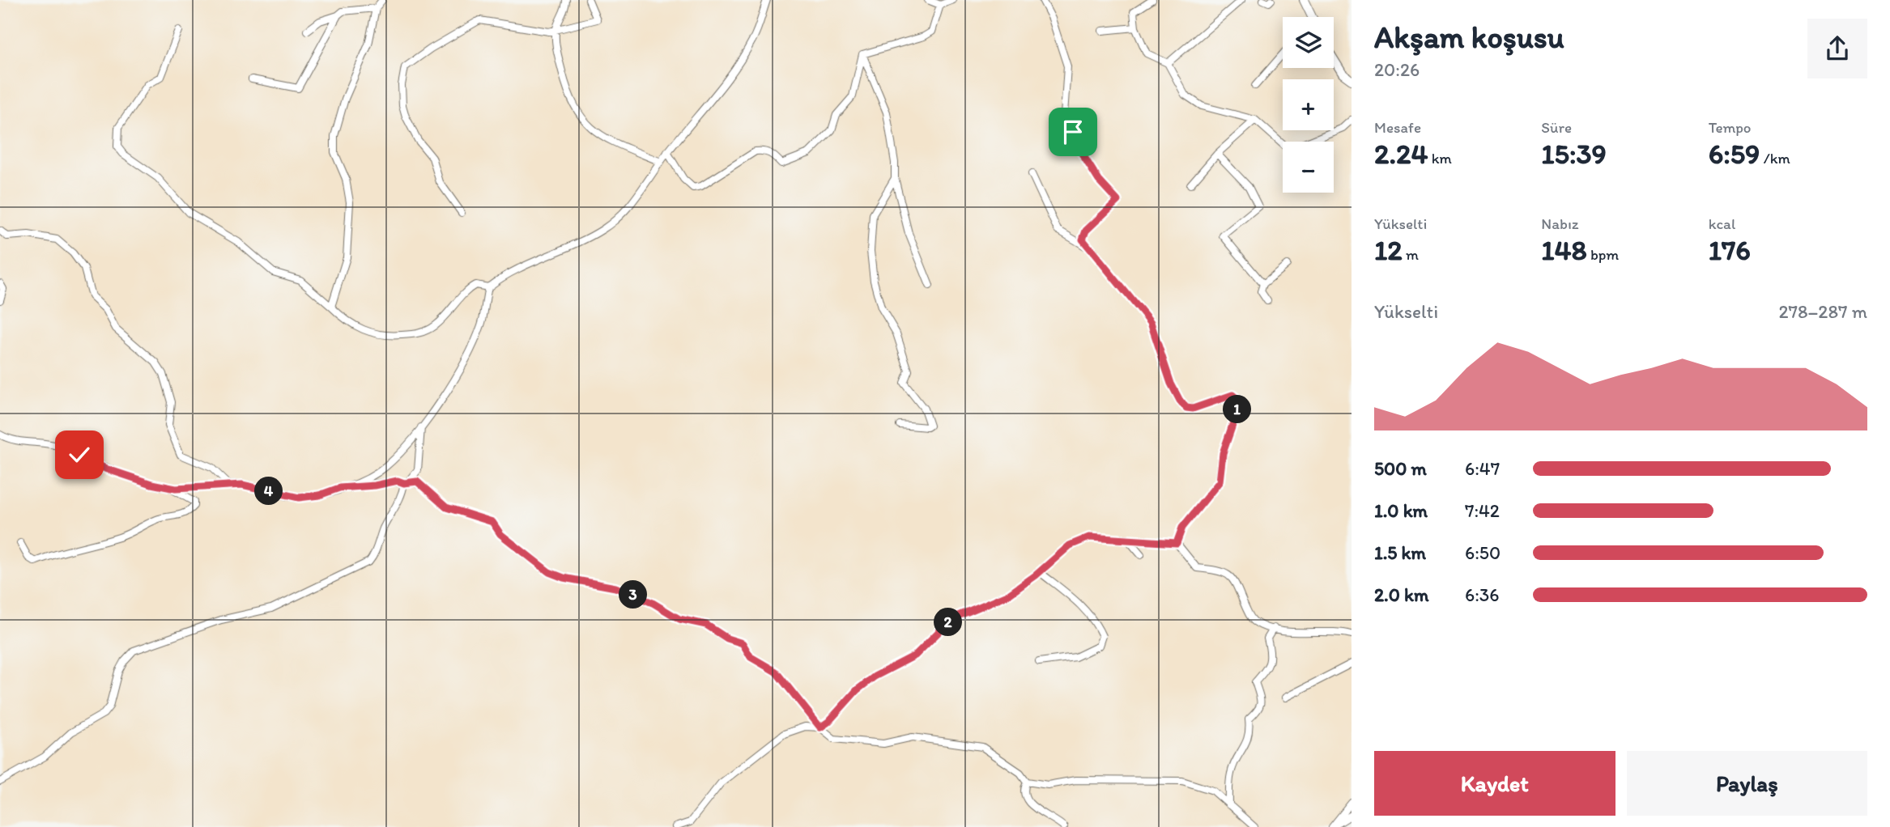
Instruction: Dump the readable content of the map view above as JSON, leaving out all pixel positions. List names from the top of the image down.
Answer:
{
  "page": {
    "heading": ["Akşam koşusu", "20:26"],
    "map_buttons": ["+", "−"],
    "stats": [
      ["Mesafe", "2.24 km"],
      ["Süre", "15:39"],
      ["Tempo", "6:59 /km"],
      ["Yükselti", "12 m"],
      ["Nabız", "148 bpm"],
      ["kcal", "176"]
    ],
    "chart": ["Yükselti", "278–287 m"],
    "pins": [
      "1",
      "4",
      "3",
      "2"
    ],
    "list": [
      {
        "name": "500 m",
        "note": "6:47"
      },
      {
        "name": "1.0 km",
        "note": "7:42"
      },
      {
        "name": "1.5 km",
        "note": "6:50"
      },
      {
        "name": "2.0 km",
        "note": "6:36"
      }
    ],
    "buttons": ["Kaydet", "Paylaş"]
  }
}
